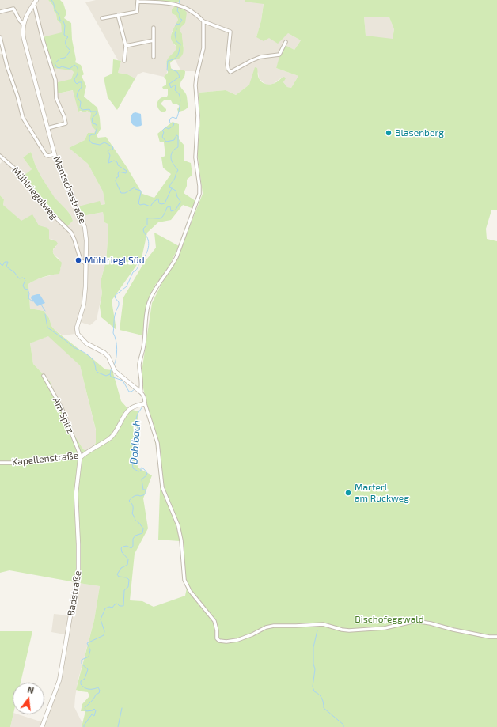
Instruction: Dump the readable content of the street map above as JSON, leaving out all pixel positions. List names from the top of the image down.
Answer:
{
  "streets": {
    "street": [
      "Mantschastraße",
      "Mühlriegelweg",
      "Am Spitz",
      "Kapellenstraße",
      "Badstraße"
    ]
  },
  "crossings": [
    ["Mantschastraße", "Mühlriegelweg"],
    ["Am Spitz", "Kapellenstraße"],
    ["Am Spitz", "Badstraße"],
    ["Kapellenstraße", "Badstraße"]
  ],
  "water": ["Doblbach"],
  "parks": ["Bischofeggwald"],
  "places": ["Blasenberg", "Mühlriegl Süd", "Marterl am Ruckweg"],
  "north": "top"
}
